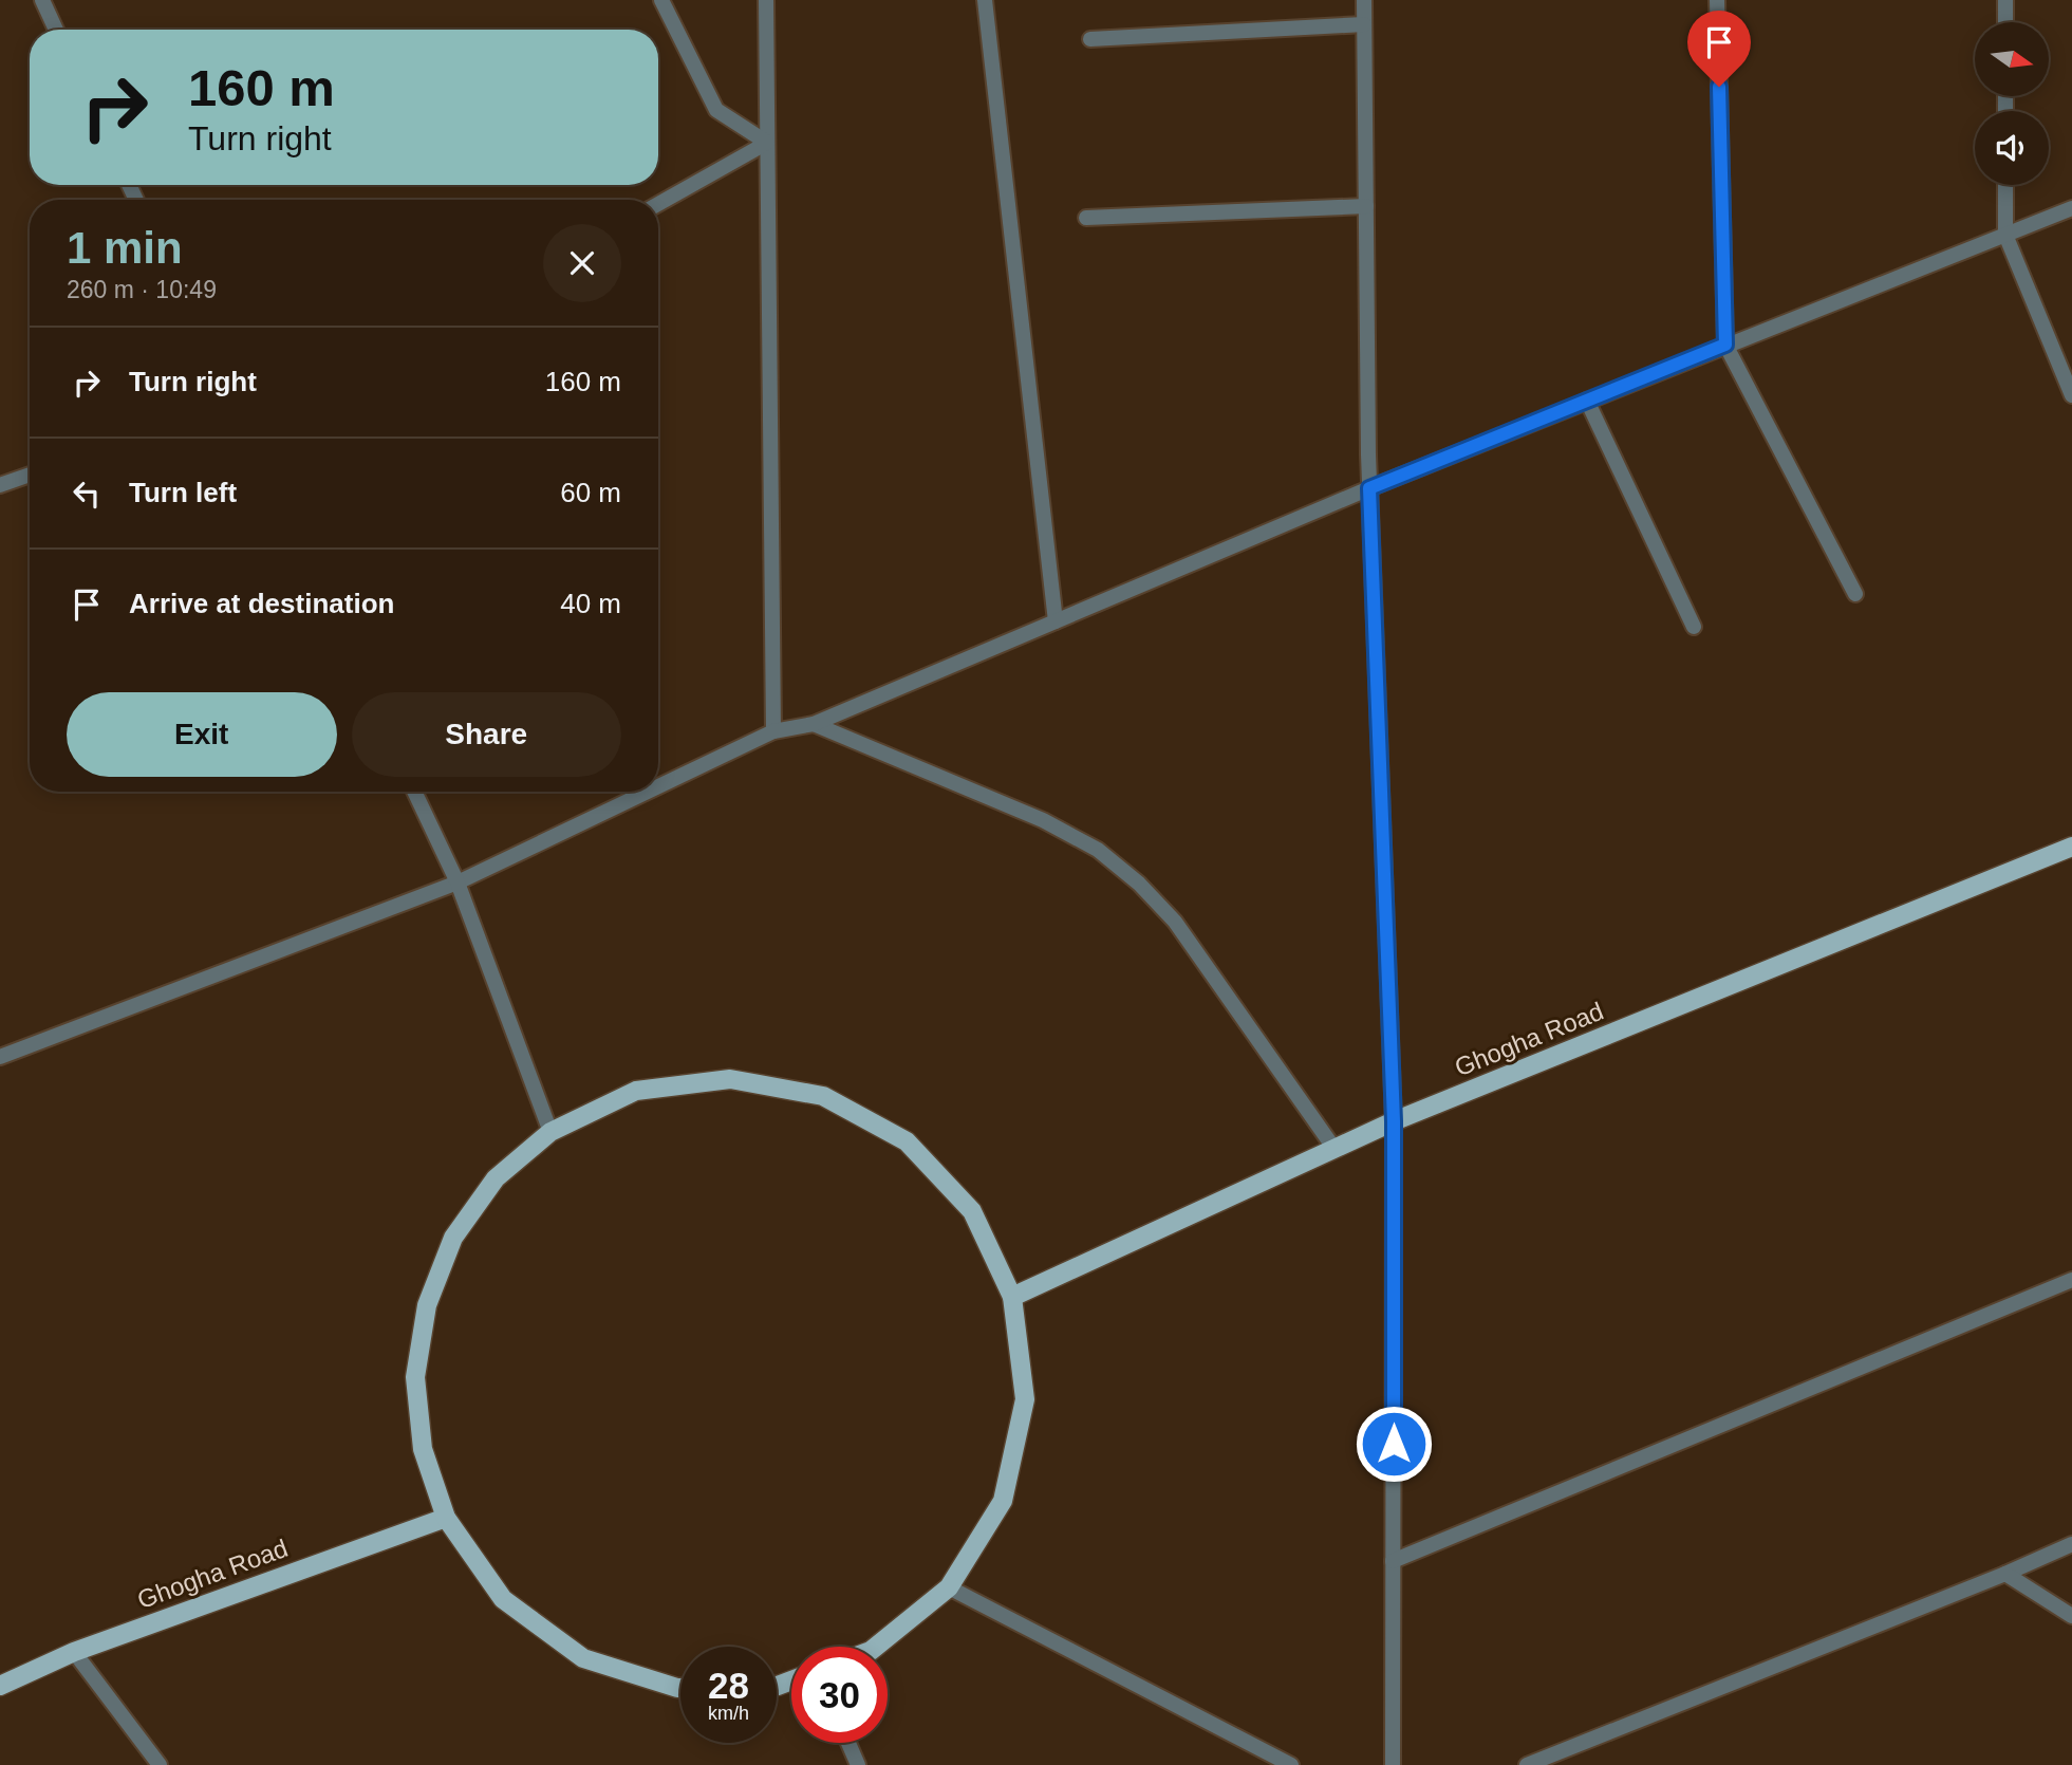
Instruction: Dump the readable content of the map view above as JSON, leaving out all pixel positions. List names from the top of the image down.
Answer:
{
  "streets": {
    "main road": ["Ghogha Road"]
  },
  "north": "right",
  "page": {
    "turn": ["160 m", "Turn right"],
    "heading": ["1 min", "260 m · 10:49"],
    "list": [
      {
        "name": "Turn right",
        "value": "160 m"
      },
      {
        "name": "Turn left",
        "value": "60 m"
      },
      {
        "name": "Arrive at destination",
        "value": "40 m"
      }
    ],
    "buttons": ["Exit", "Share"],
    "speed": "28 km/h",
    "limit": "30"
  }
}
